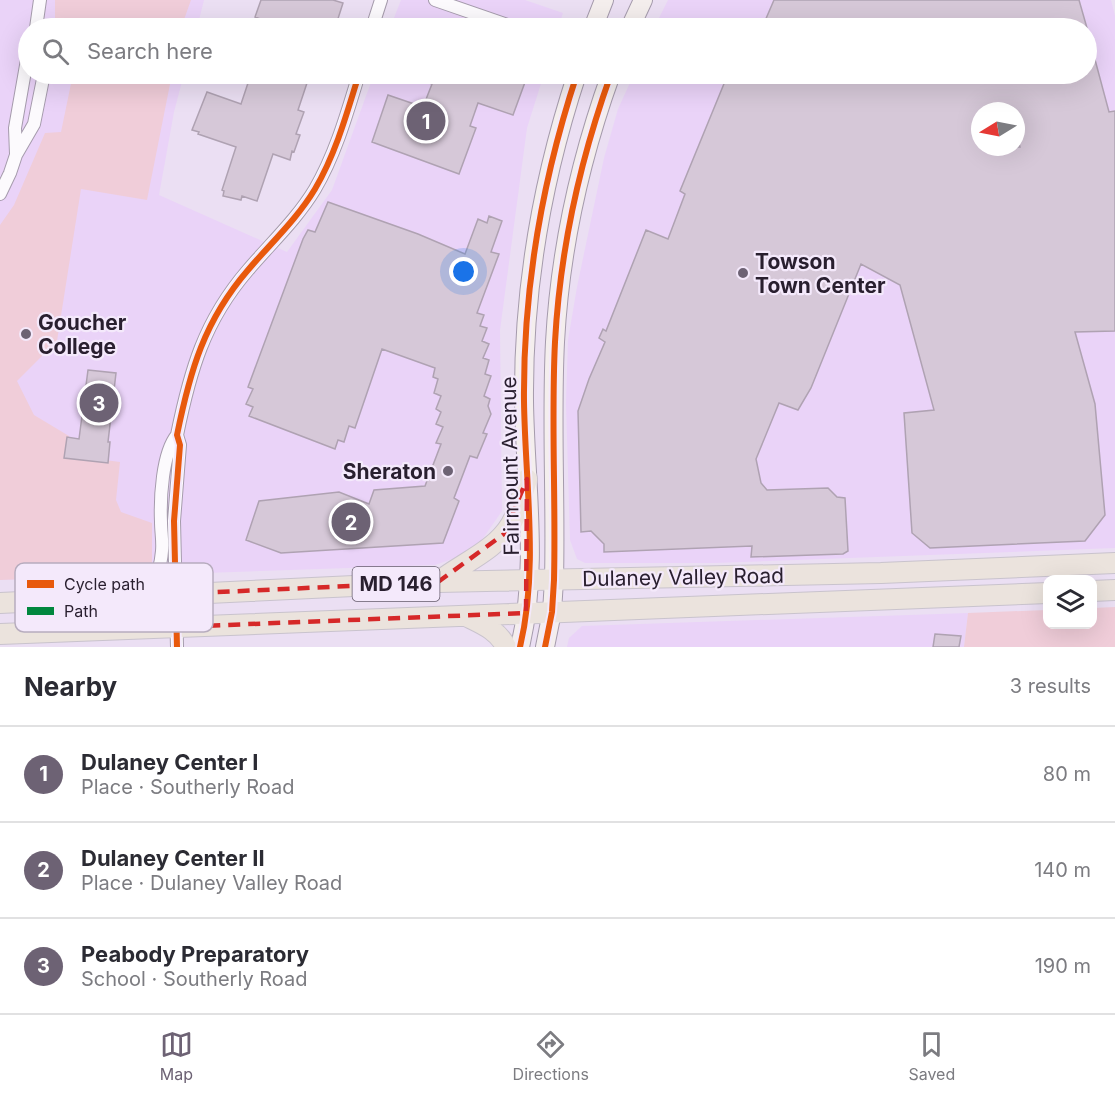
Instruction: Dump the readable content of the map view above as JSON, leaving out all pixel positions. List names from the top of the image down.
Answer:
{
  "streets": {
    "main road": ["Fairmount Avenue", "Dulaney Valley Road", "MD 146"]
  },
  "crossings": [
    ["Fairmount Avenue", "Dulaney Valley Road"]
  ],
  "places": ["Towson Town Center", "Goucher College", "Sheraton"],
  "legend": ["Cycle path", "Path"],
  "north": "left",
  "page": {
    "search": "Search here",
    "pins": ["1", "3", "2"],
    "heading": ["Nearby", "3 results"],
    "list": [
      {
        "mark": "1",
        "name": "Dulaney Center I",
        "note": "Place · Southerly Road",
        "value": "80 m"
      },
      {
        "mark": "2",
        "name": "Dulaney Center II",
        "note": "Place · Dulaney Valley Road",
        "value": "140 m"
      },
      {
        "mark": "3",
        "name": "Peabody Preparatory",
        "note": "School · Southerly Road",
        "value": "190 m"
      }
    ],
    "nav": ["Map", "Directions", "Saved"]
  }
}
